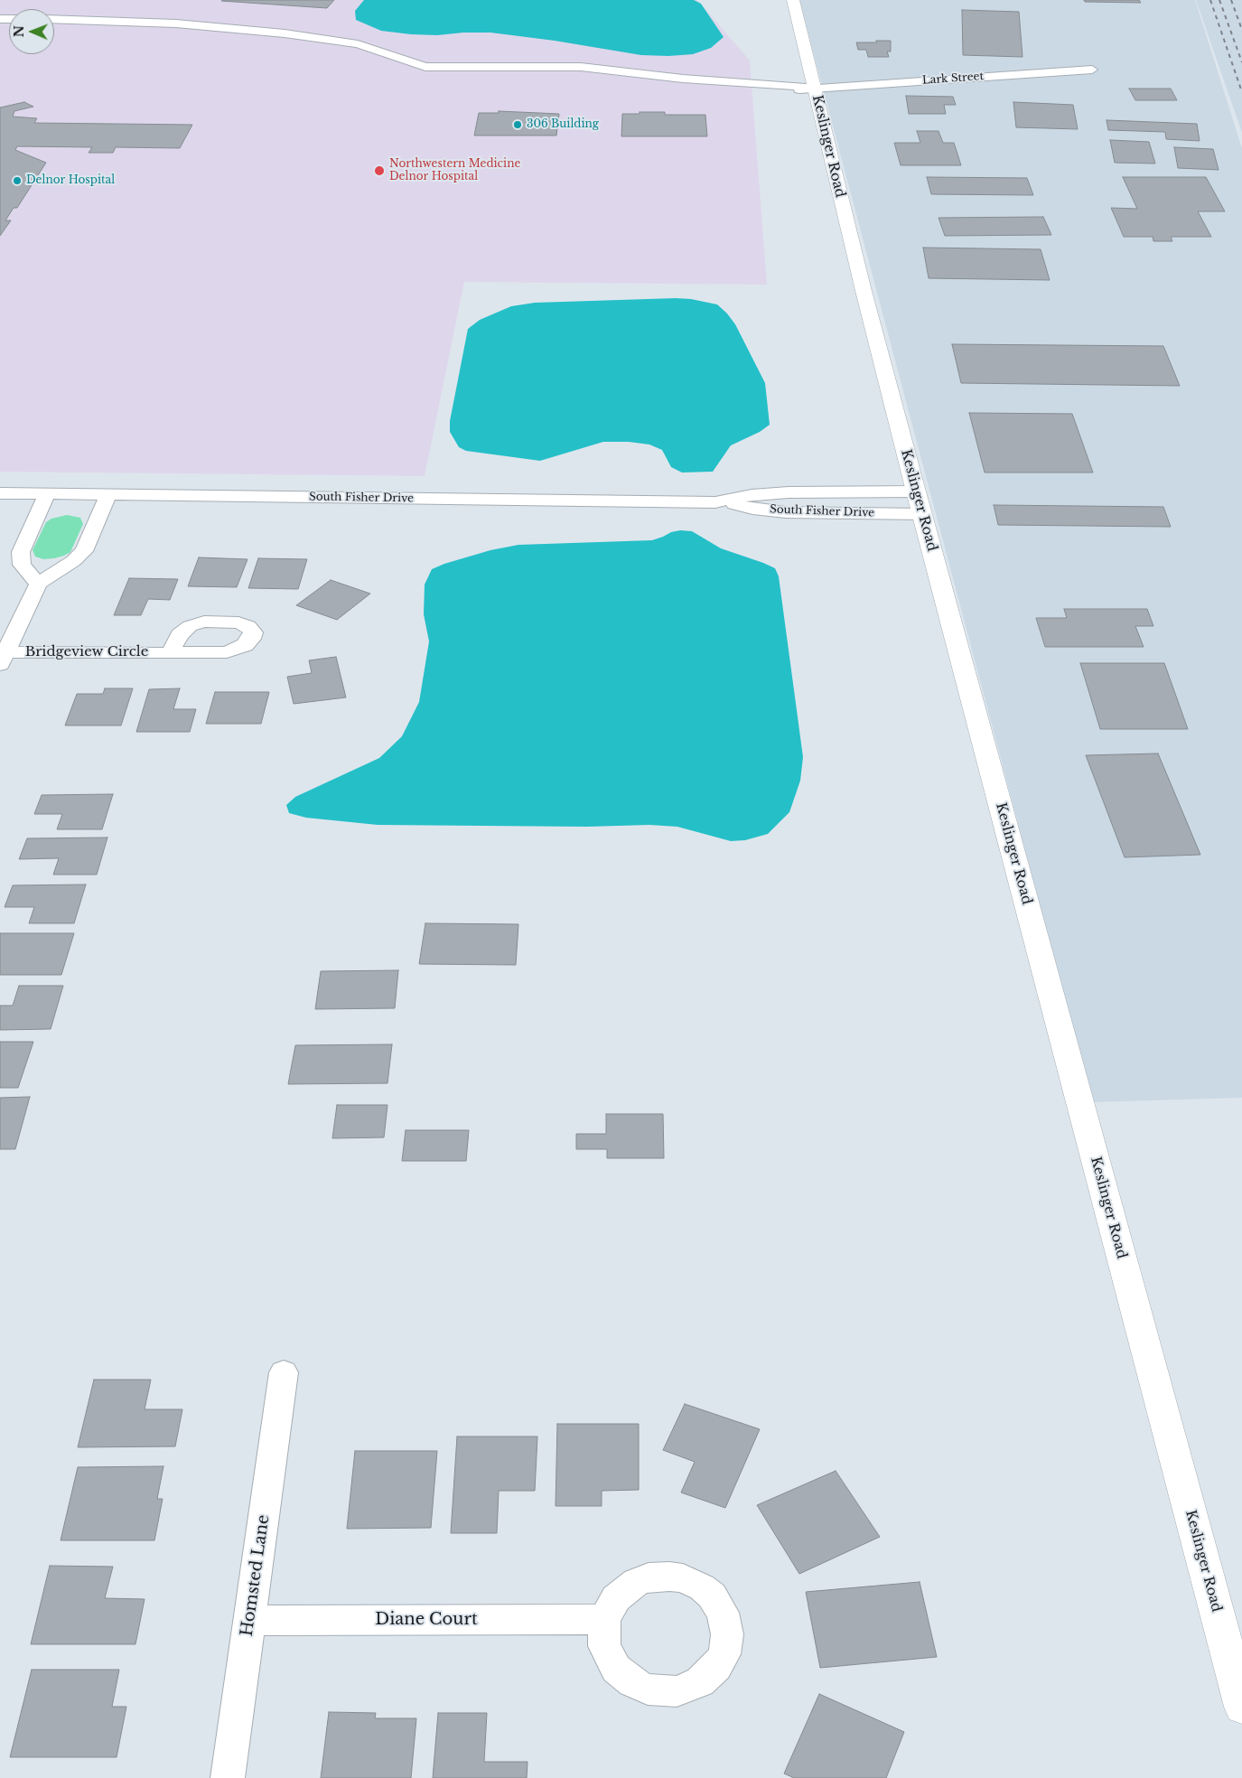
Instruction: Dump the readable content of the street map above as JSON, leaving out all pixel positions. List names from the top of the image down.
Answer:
{
  "streets": {
    "main road": ["Keslinger Road"],
    "street": [
      "Lark Street",
      "South Fisher Drive",
      "Bridgeview Circle",
      "Homsted Lane",
      "Diane Court"
    ]
  },
  "crossings": [
    ["Lark Street", "Keslinger Road"],
    ["Keslinger Road", "South Fisher Drive"],
    ["Homsted Lane", "Diane Court"]
  ],
  "places": ["306 Building", "Northwestern Medicine Delnor Hospital", "Delnor Hospital"],
  "north": "left"
}
